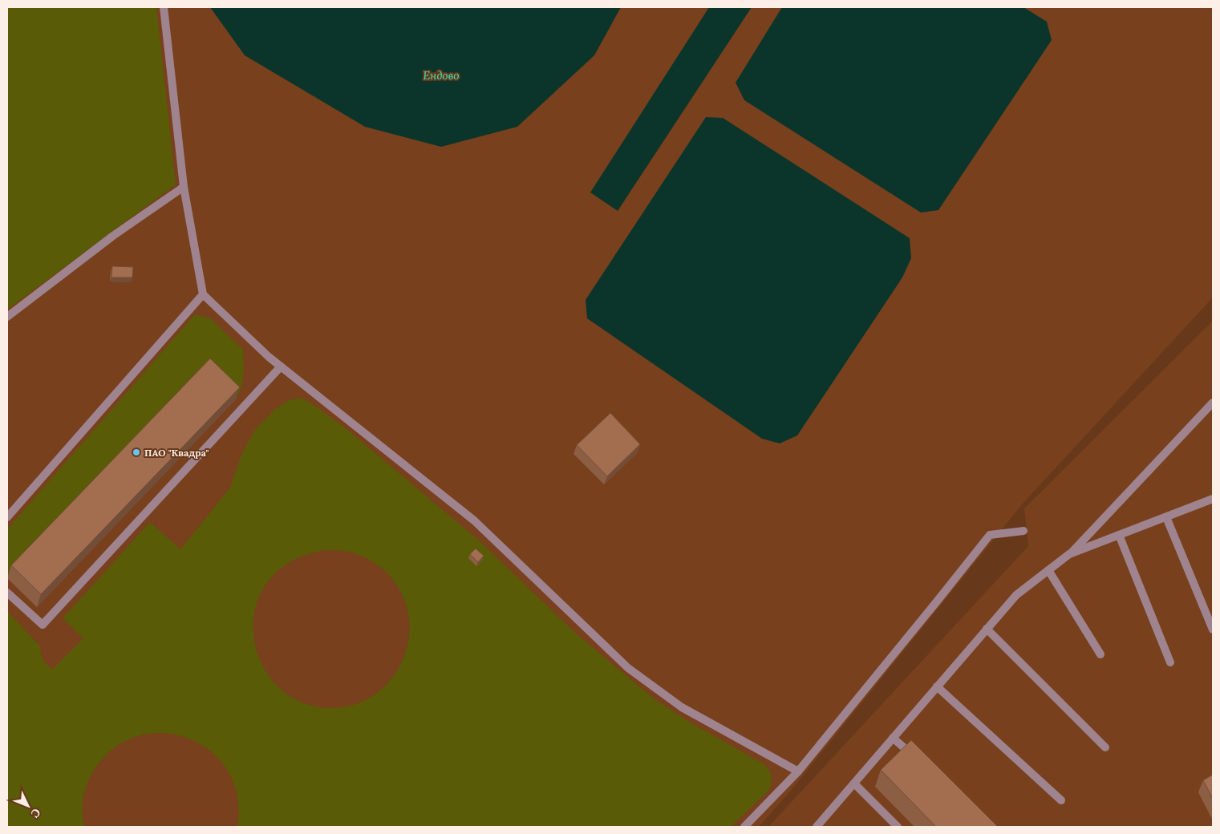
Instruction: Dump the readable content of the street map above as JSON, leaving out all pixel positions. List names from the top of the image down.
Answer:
{
  "water": ["Ендово"],
  "places": ["ПАО \"Квадра\""],
  "north": "bottom right"
}
